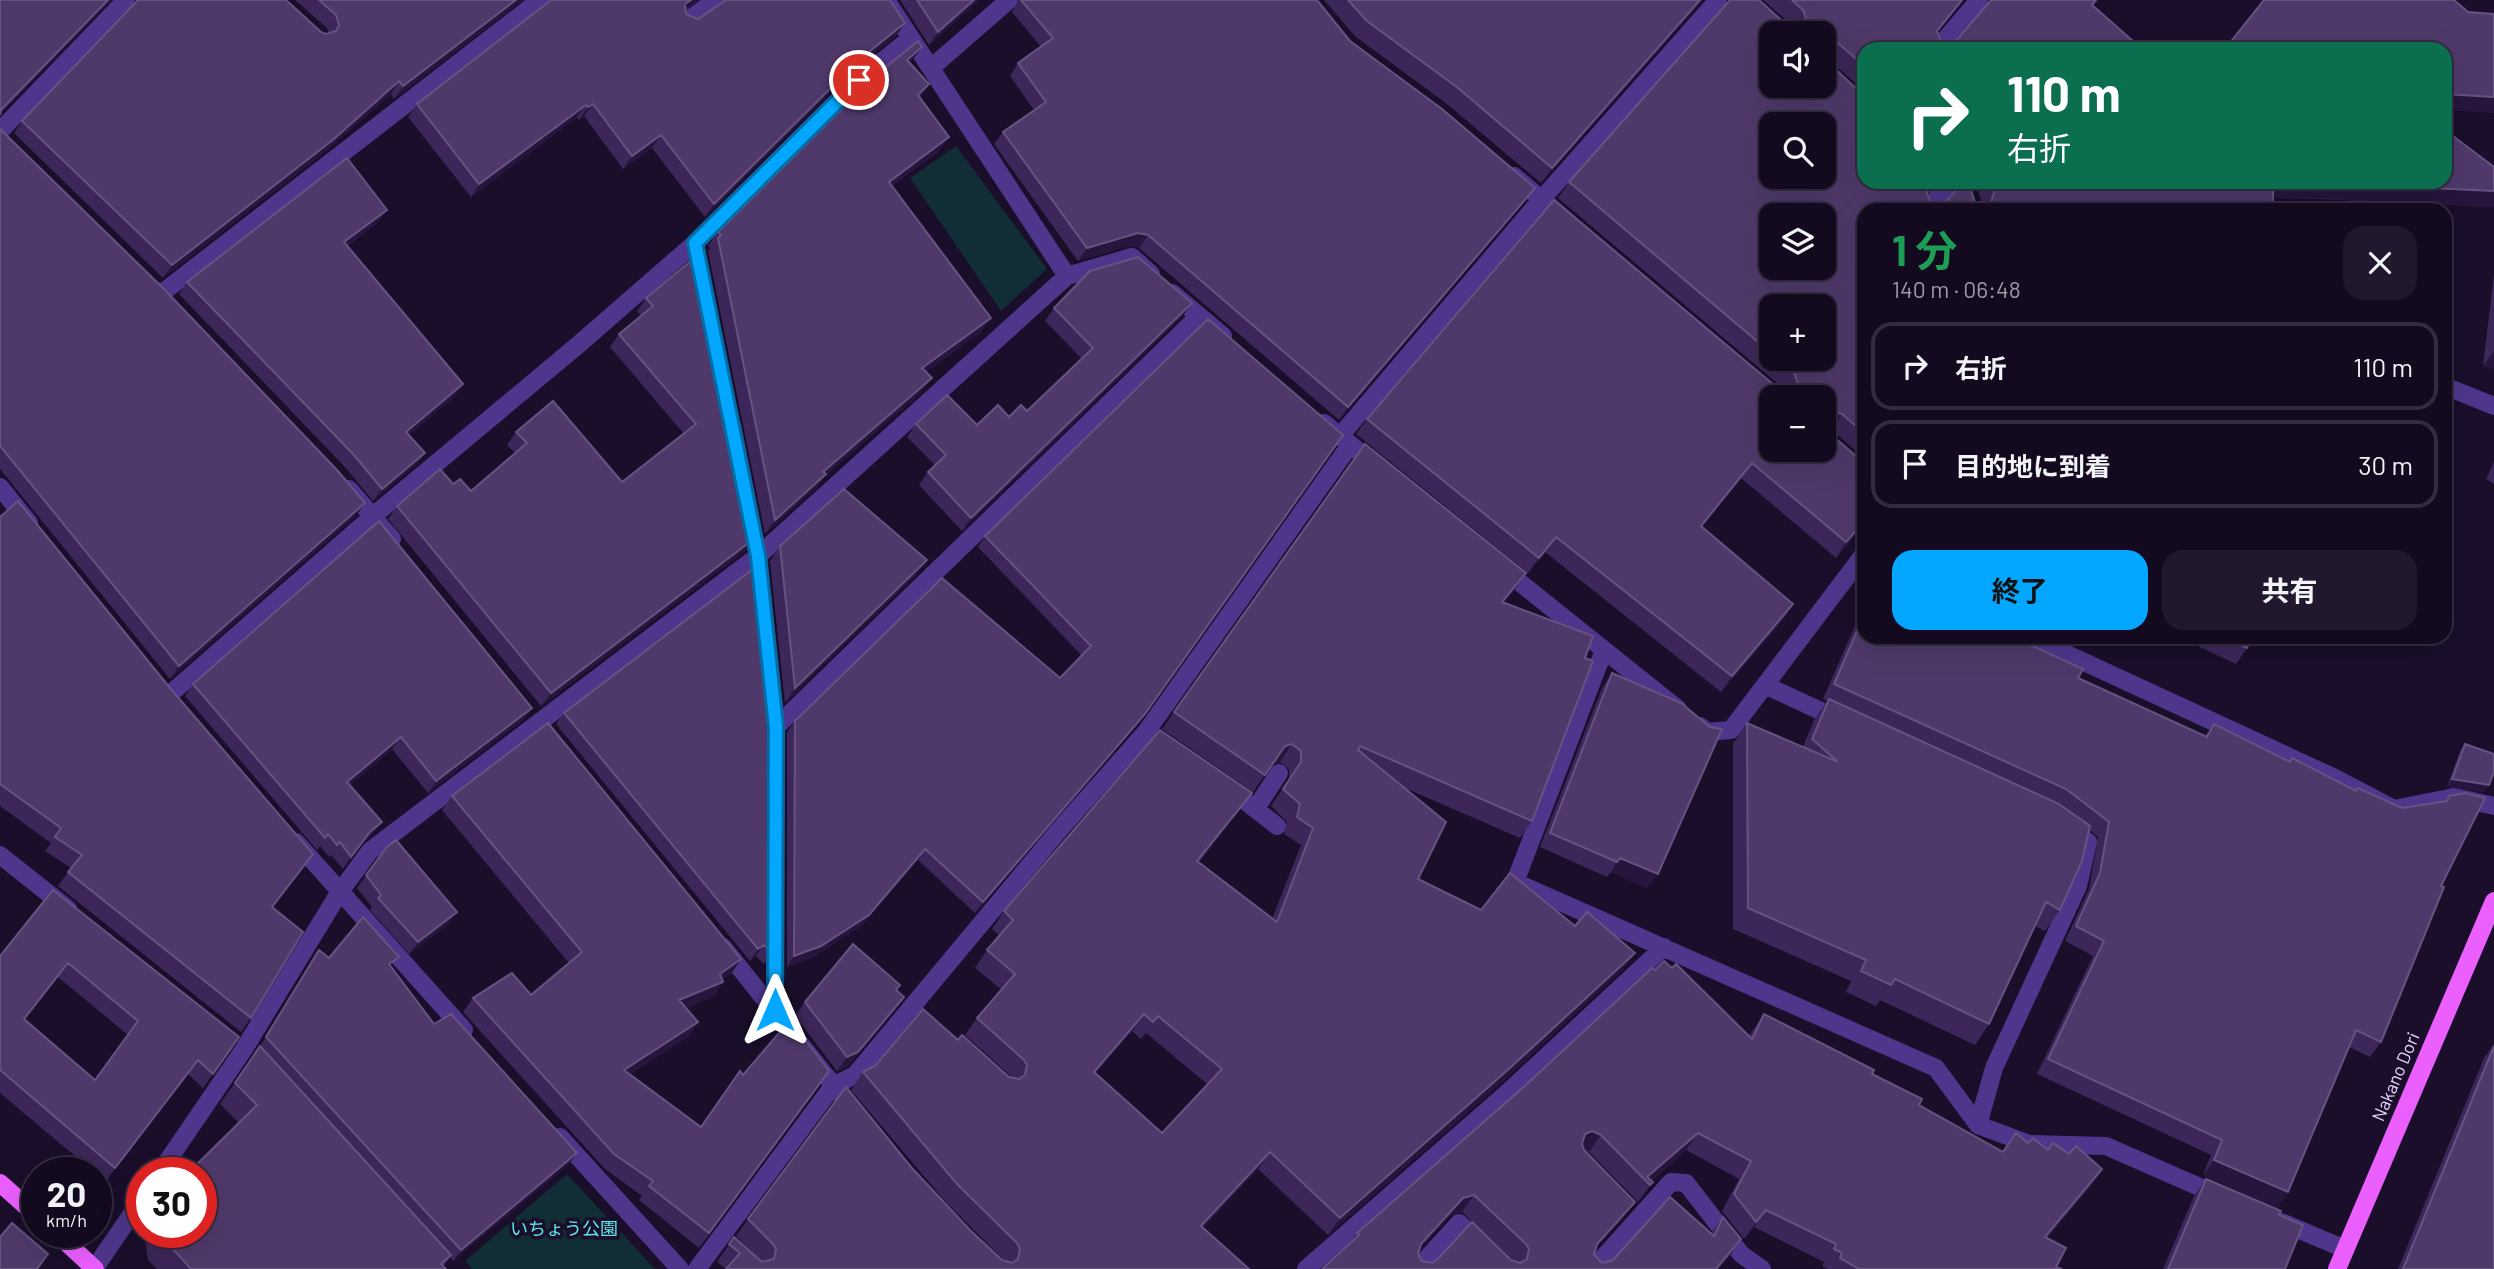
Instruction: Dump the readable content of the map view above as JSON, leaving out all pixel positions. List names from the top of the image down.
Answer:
{
  "streets": {
    "main road": ["Nakano Dori"]
  },
  "parks": ["いちょう公園"],
  "page": {
    "map_buttons": ["+", "−"],
    "turn": ["110 m", "右折"],
    "heading": ["1 分", "140 m · 06:48"],
    "list": [
      {
        "name": "右折",
        "value": "110 m"
      },
      {
        "name": "目的地に到着",
        "value": "30 m"
      }
    ],
    "buttons": ["終了", "共有"],
    "speed": "20 km/h",
    "limit": "30"
  }
}
